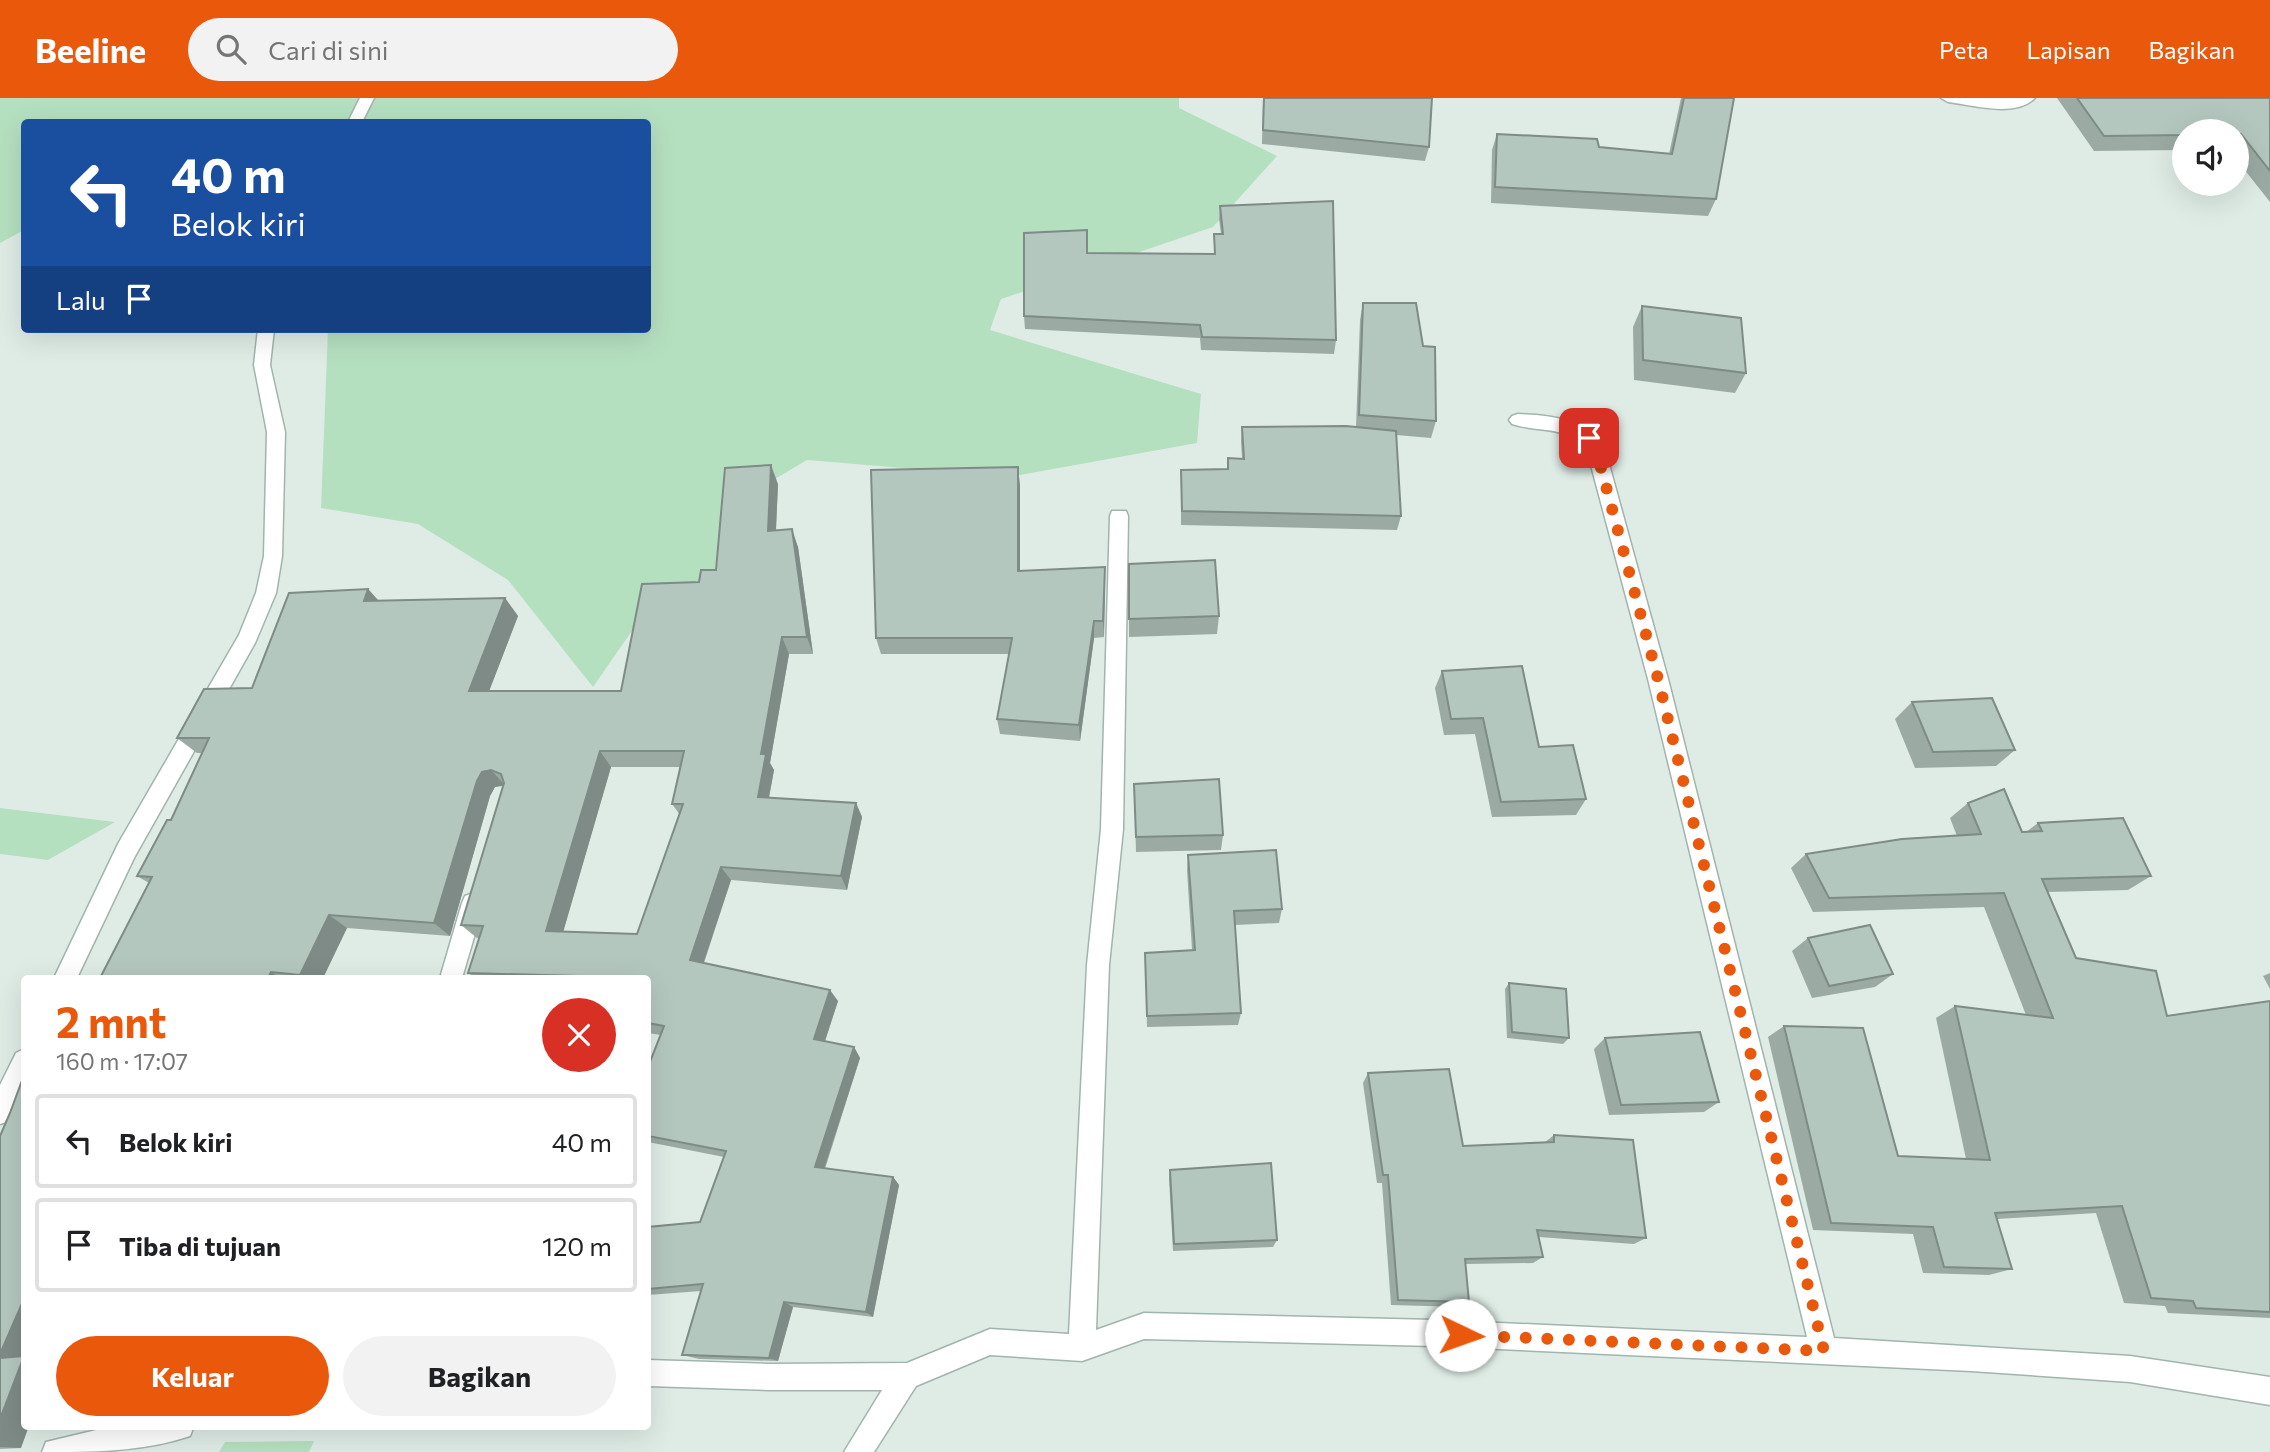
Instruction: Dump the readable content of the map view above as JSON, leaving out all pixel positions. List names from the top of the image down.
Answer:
{
  "page": {
    "header": "Beeline",
    "search": "Cari di sini",
    "nav": ["Peta", "Lapisan", "Bagikan"],
    "turn": ["40 m", "Belok kiri"],
    "then": "Lalu",
    "heading": ["2 mnt", "160 m · 17:07"],
    "list": [
      {
        "name": "Belok kiri",
        "value": "40 m"
      },
      {
        "name": "Tiba di tujuan",
        "value": "120 m"
      }
    ],
    "buttons": ["Keluar", "Bagikan"]
  }
}
